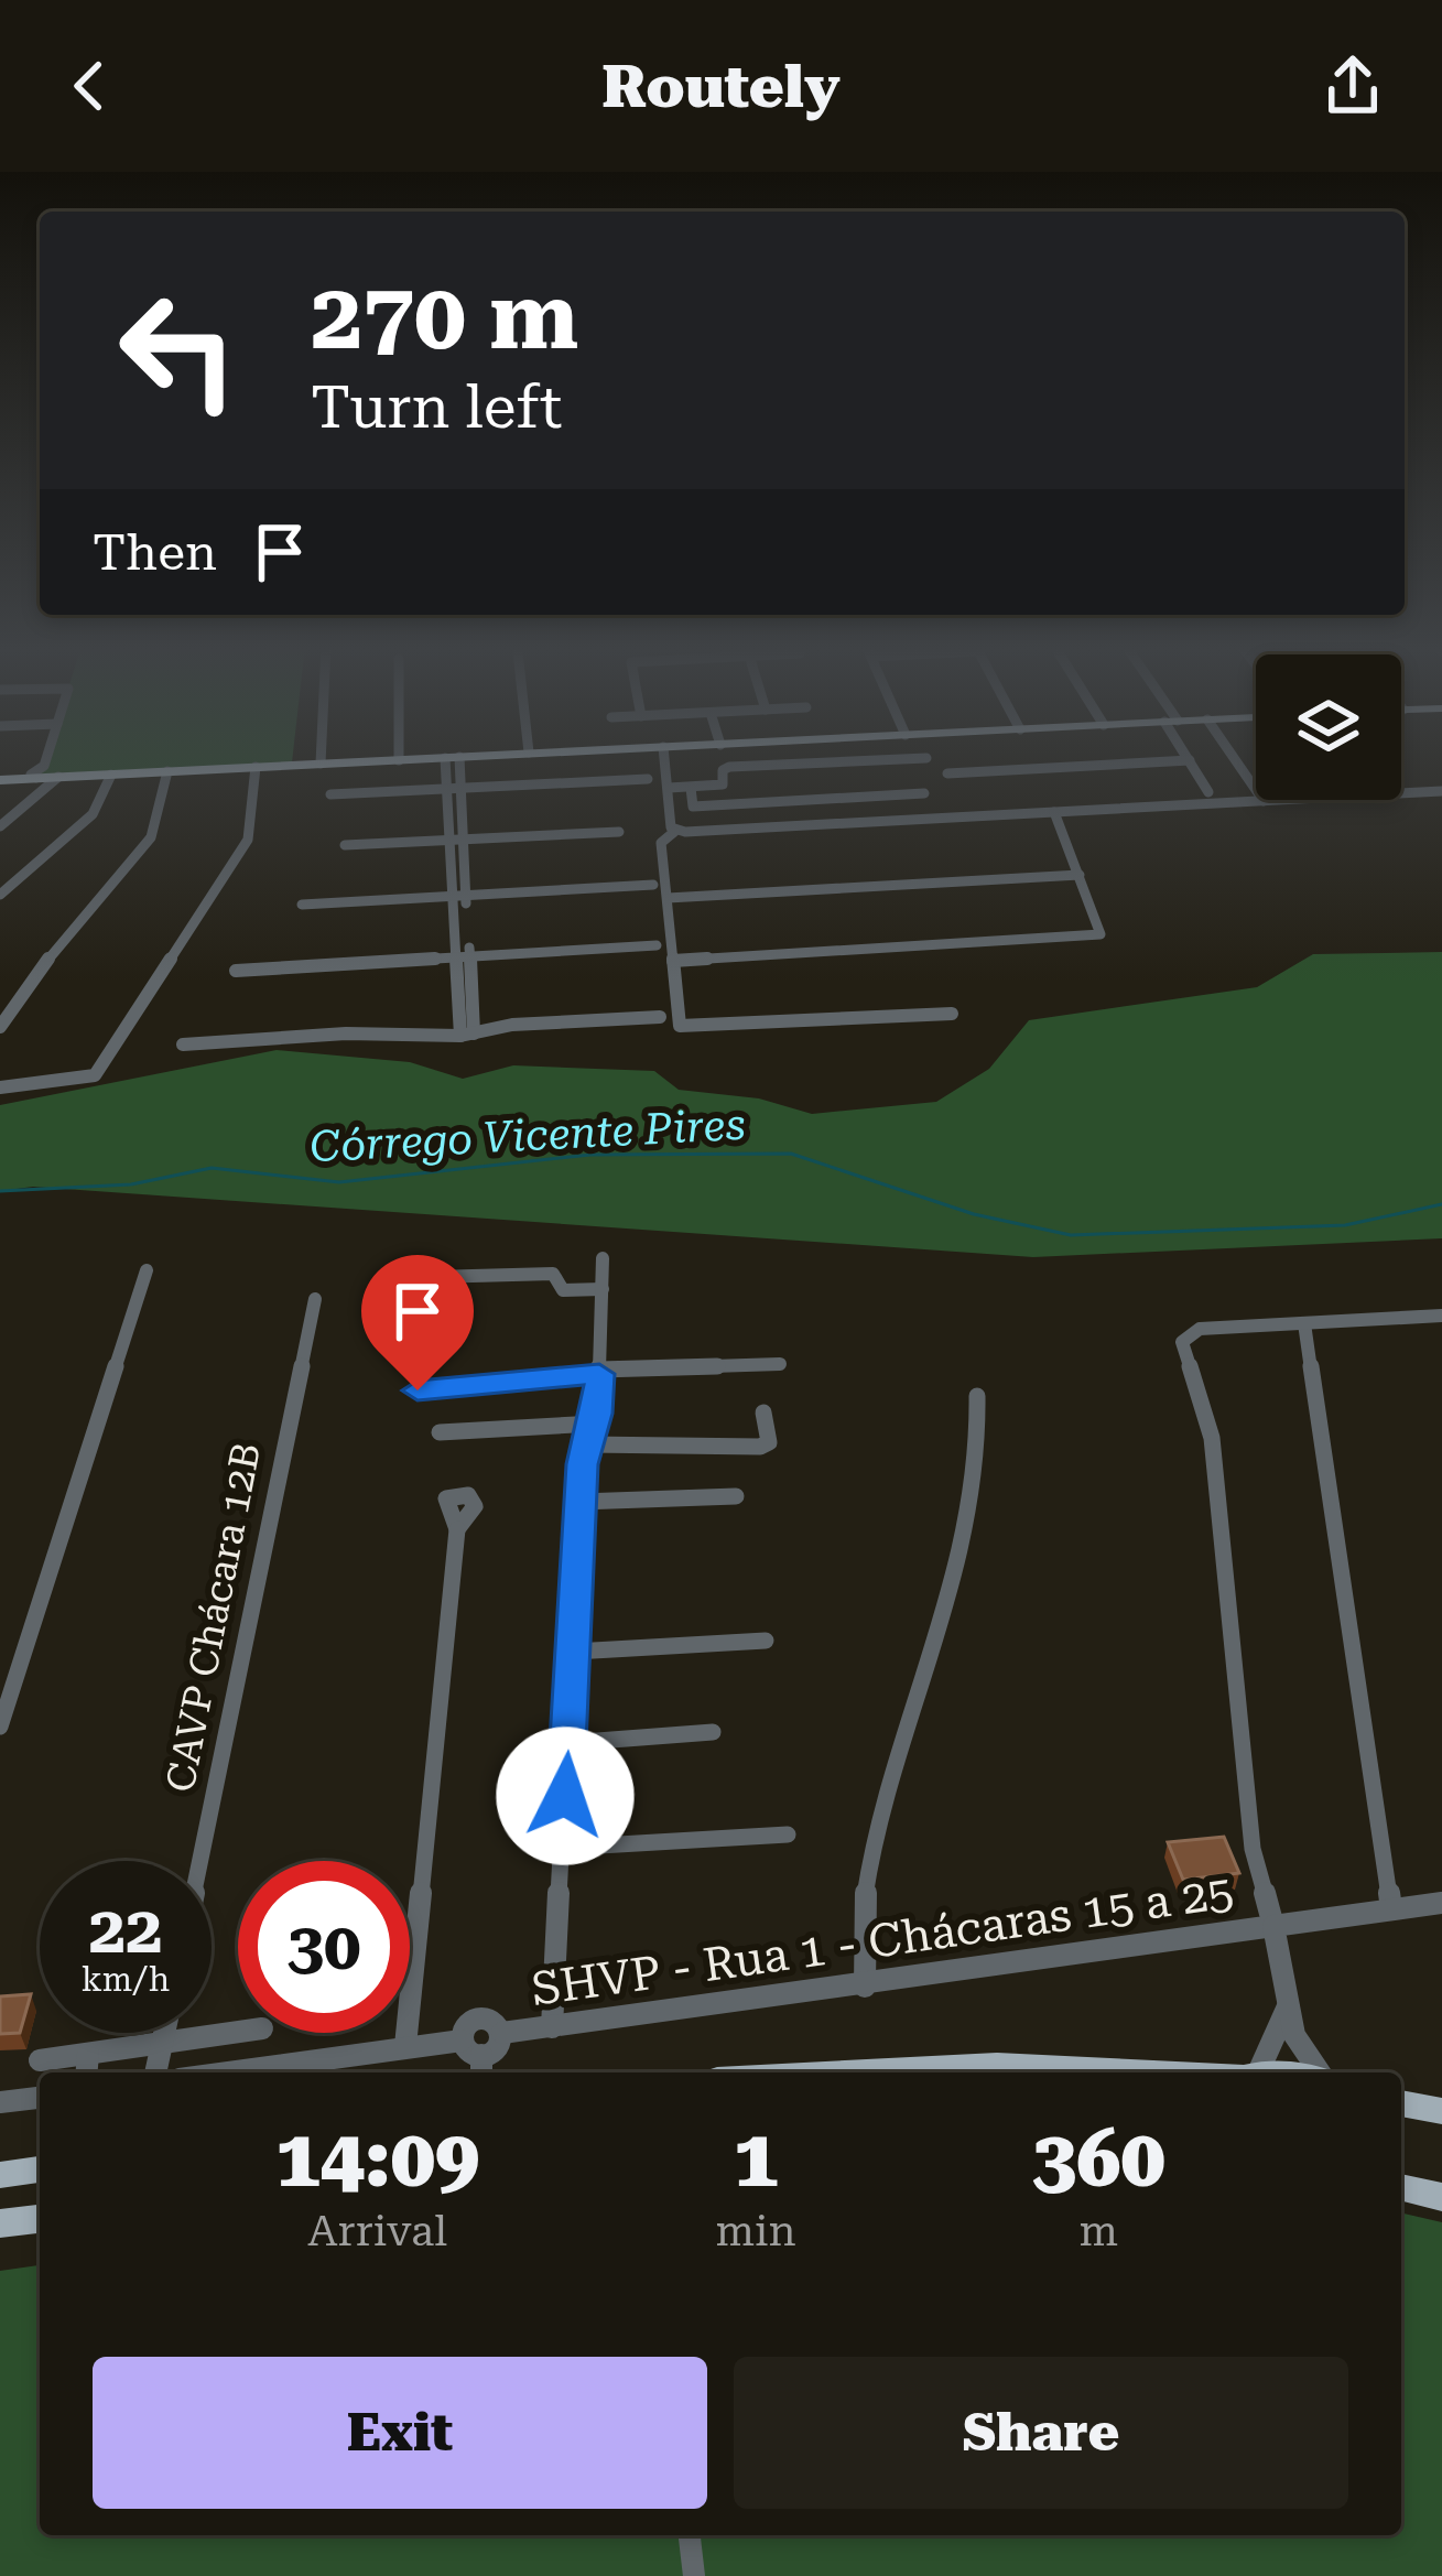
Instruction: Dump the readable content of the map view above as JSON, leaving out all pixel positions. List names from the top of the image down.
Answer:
{
  "streets": {
    "street": ["CAVP Chácara 12B", "SHVP - Rua 1 - Chácaras 15 a 25"]
  },
  "water": ["Córrego Vicente Pires"],
  "page": {
    "header": "Routely",
    "turn": ["270 m", "Turn left"],
    "then": "Then",
    "speed": "22 km/h",
    "limit": "30",
    "eta": [
      "14:09",
      "Arrival",
      "1",
      "min",
      "360",
      "m"
    ],
    "buttons": ["Exit", "Share"]
  }
}
